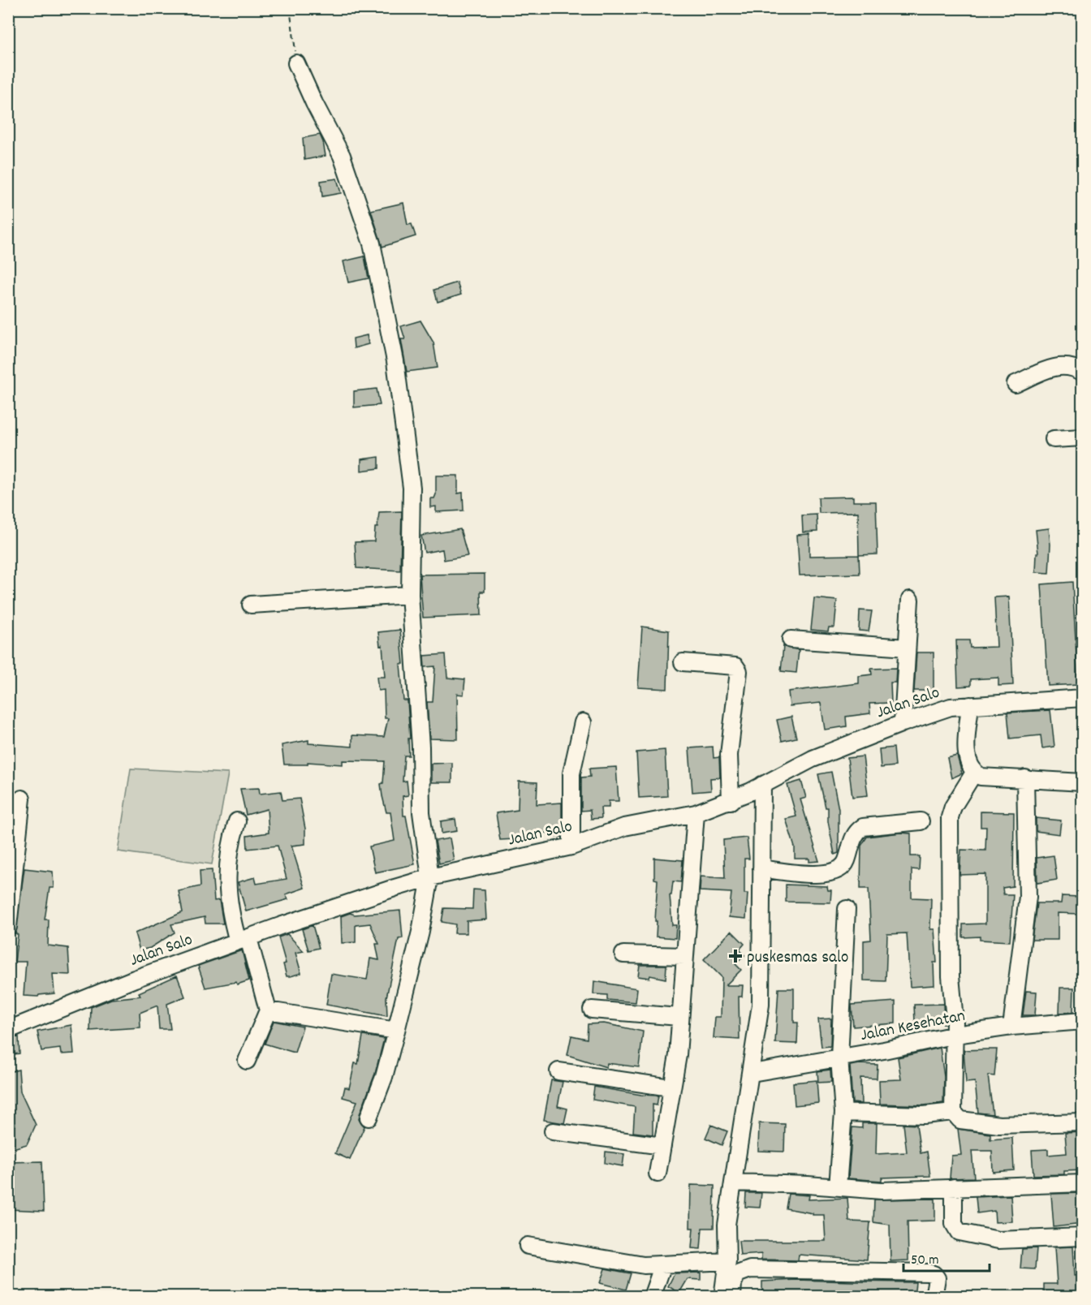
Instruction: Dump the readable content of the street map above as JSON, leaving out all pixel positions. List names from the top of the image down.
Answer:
{
  "streets": {
    "street": ["Jalan Salo", "Jalan Kesehatan"]
  },
  "places": {
    "health": ["puskesmas salo"]
  },
  "scale_bar": "50 m"
}
